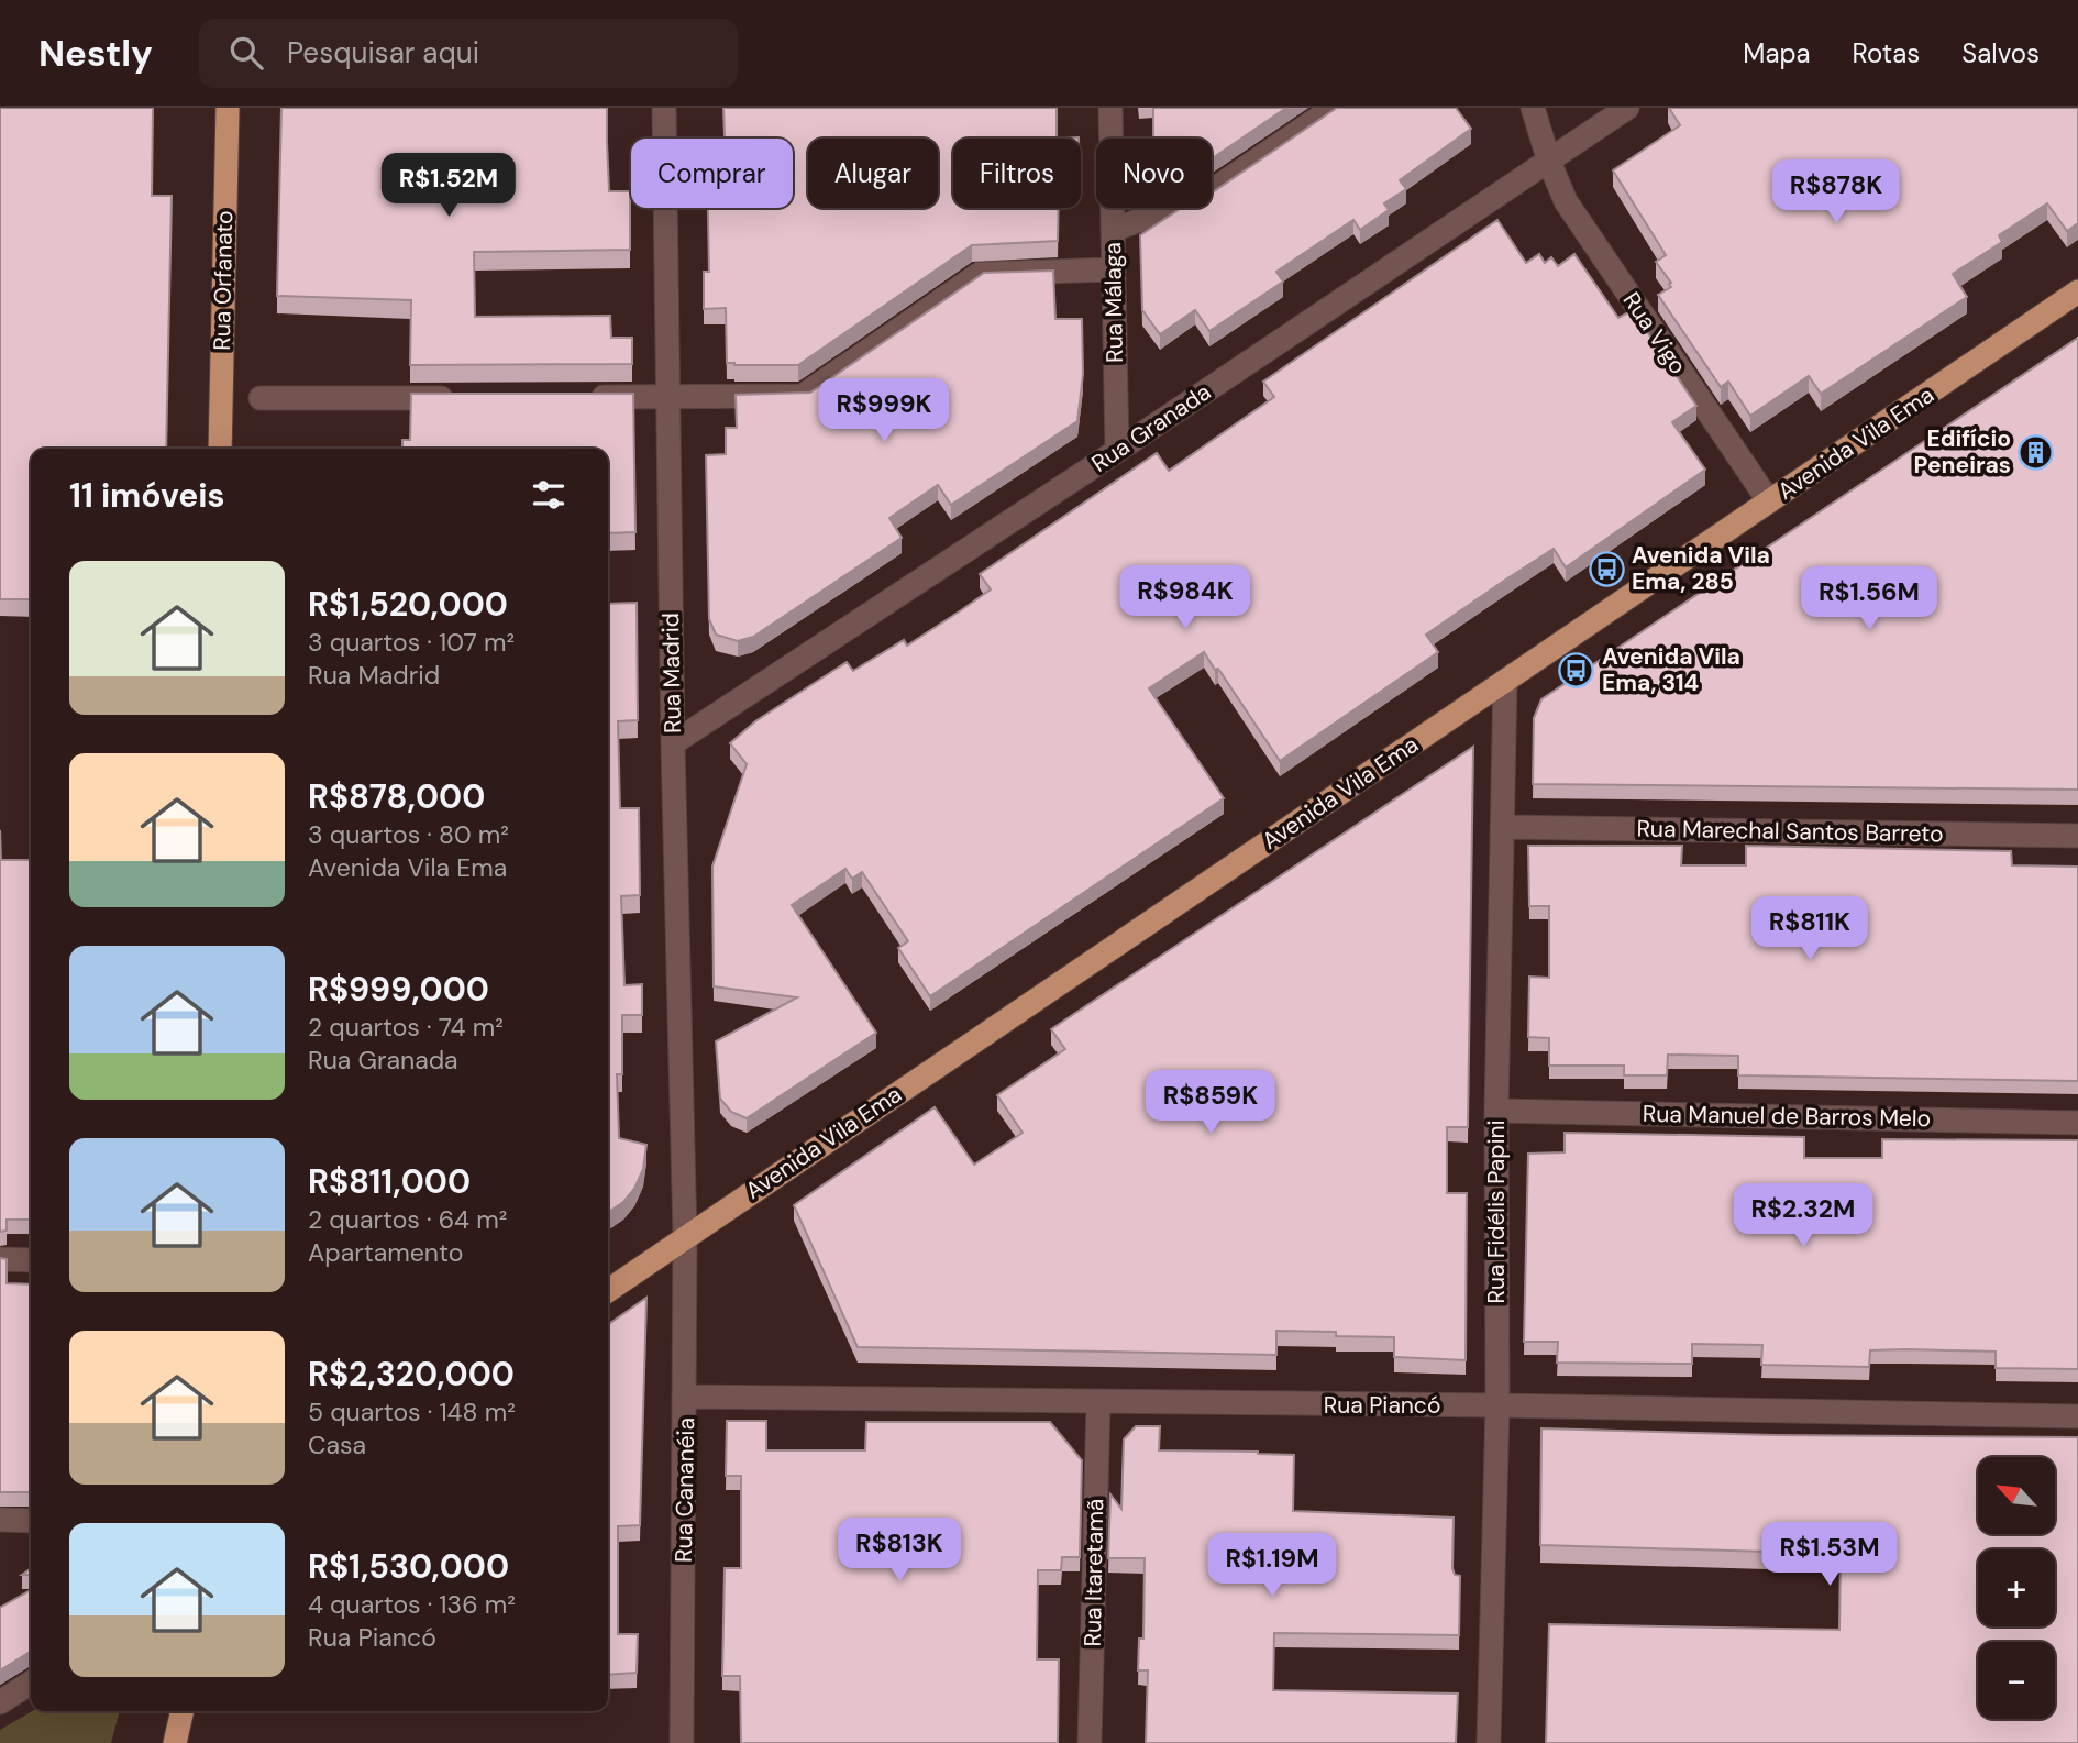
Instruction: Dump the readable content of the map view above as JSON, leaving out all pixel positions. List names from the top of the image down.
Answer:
{
  "streets": {
    "main road": ["Rua Orfanato", "Avenida Vila Ema"],
    "street": [
      "Rua Málaga",
      "Rua Vigo",
      "Rua Granada",
      "Rua Madrid",
      "Rua Marechal Santos Barreto",
      "Rua Manuel de Barros Melo",
      "Rua Fidélis Papini",
      "Rua Piancó",
      "Rua Cananéia",
      "Rua Itaretamã"
    ]
  },
  "crossings": [
    ["Rua Málaga", "Rua Granada"],
    ["Rua Vigo", "Rua Granada"],
    ["Rua Vigo", "Avenida Vila Ema"],
    ["Rua Granada", "Rua Madrid"],
    ["Avenida Vila Ema", "Rua Madrid"],
    ["Avenida Vila Ema", "Rua Fidélis Papini"],
    ["Avenida Vila Ema", "Rua Cananéia"],
    ["Rua Madrid", "Rua Cananéia"],
    ["Rua Marechal Santos Barreto", "Rua Fidélis Papini"],
    ["Rua Manuel de Barros Melo", "Rua Fidélis Papini"],
    ["Rua Fidélis Papini", "Rua Piancó"],
    ["Rua Piancó", "Rua Cananéia"],
    ["Rua Piancó", "Rua Itaretamã"]
  ],
  "places": {
    "building": ["Edifício Peneiras"],
    "bus stop": ["Avenida Vila Ema, 285", "Avenida Vila Ema, 314"]
  },
  "north": "top left",
  "page": {
    "header": "Nestly",
    "search": "Pesquisar aqui",
    "nav": ["Mapa", "Rotas", "Salvos"],
    "chip": [
      "Comprar",
      "Alugar",
      "Filtros",
      "Novo"
    ],
    "price": [
      "R$1.52M",
      "R$878K",
      "R$999K",
      "R$984K",
      "R$1.56M",
      "R$811K",
      "R$859K",
      "R$2.32M",
      "R$813K",
      "R$1.53M",
      "R$1.19M"
    ],
    "heading": "11 imóveis",
    "list": [
      {
        "name": "R$1,520,000",
        "note": "3 quartos · 107 m² · Rua Madrid"
      },
      {
        "name": "R$878,000",
        "note": "3 quartos · 80 m² · Avenida Vila Ema"
      },
      {
        "name": "R$999,000",
        "note": "2 quartos · 74 m² · Rua Granada"
      },
      {
        "name": "R$811,000",
        "note": "2 quartos · 64 m² · Apartamento"
      },
      {
        "name": "R$2,320,000",
        "note": "5 quartos · 148 m² · Casa"
      },
      {
        "name": "R$1,530,000",
        "note": "4 quartos · 136 m² · Rua Piancó"
      }
    ],
    "map_buttons": ["+", "−"]
  }
}
